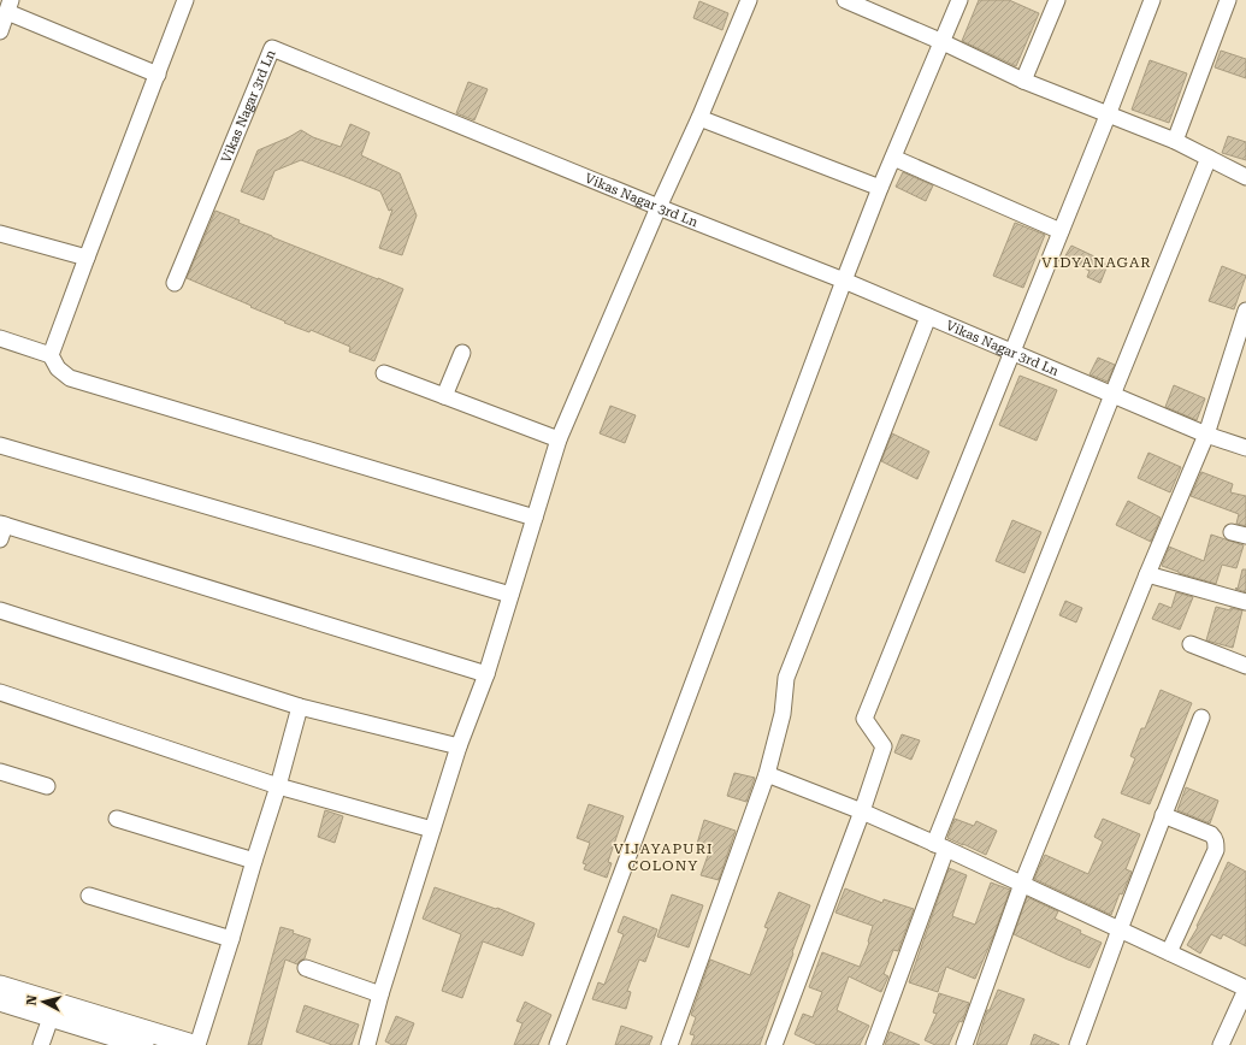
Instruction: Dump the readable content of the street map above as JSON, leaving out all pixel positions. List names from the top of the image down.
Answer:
{
  "streets": {
    "street": ["Vikas Nagar 3rd Ln"]
  },
  "districts": ["VIDYANAGAR", "VIJAYAPURI COLONY"],
  "north": "left"
}
